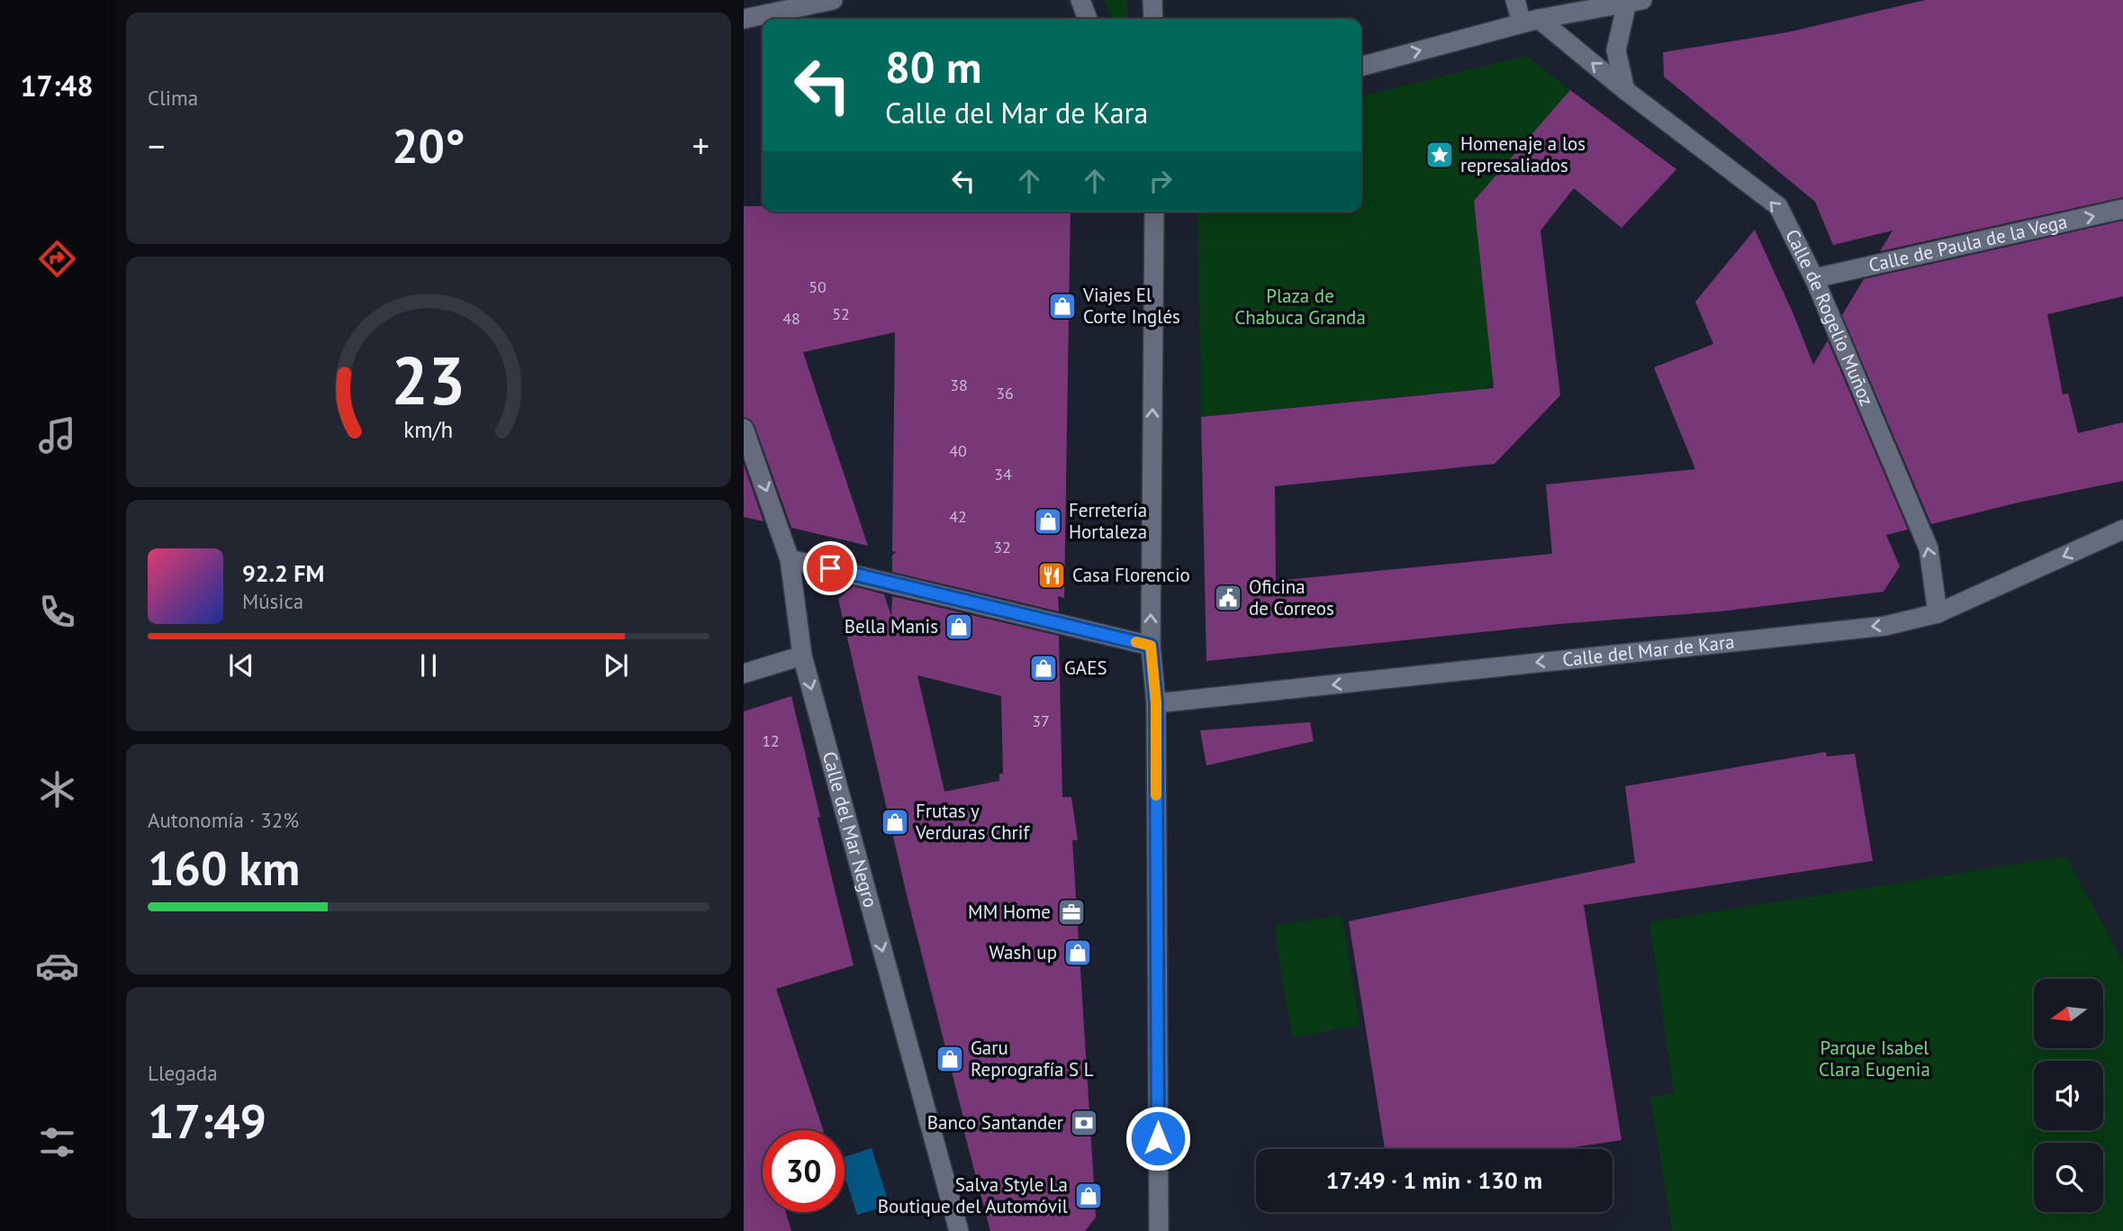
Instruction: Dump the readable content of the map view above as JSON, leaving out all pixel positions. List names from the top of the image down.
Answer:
{
  "streets": {
    "street": [
      "Calle de Paula de la Vega",
      "Calle de Rogelio Muñoz",
      "Calle del Mar de Kara",
      "Calle del Mar Negro"
    ]
  },
  "crossings": [
    ["Calle de Paula de la Vega", "Calle de Rogelio Muñoz"],
    ["Calle de Rogelio Muñoz", "Calle del Mar de Kara"]
  ],
  "one_way": [
    "Calle de Paula de la Vega",
    "Calle de Rogelio Muñoz",
    "Calle del Mar de Kara",
    "Calle del Mar Negro"
  ],
  "parks": ["Plaza de Chabuca Granda", "Parque Isabel Clara Eugenia"],
  "places": {
    "place": ["Homenaje a los represaliados"],
    "shop": [
      "Viajes El Corte Inglés",
      "Ferretería Hortaleza",
      "Bella Manis",
      "GAES",
      "Frutas y Verduras Chrif",
      "Wash up",
      "Garu Reprografía S L",
      "Salva Style La Boutique del Automóvil"
    ],
    "restaurant": ["Casa Florencio"],
    "public building": ["Oficina de Correos"],
    "office": ["MM Home"],
    "bank": ["Banco Santander"]
  },
  "house_numbers": [
    "50",
    "52",
    "48",
    "38",
    "36",
    "40",
    "34",
    "42",
    "32",
    "37",
    "12"
  ],
  "north": "left",
  "page": {
    "tabs": "17:48",
    "tile": [
      "Clima",
      ["Autonomía · 32%", "160 km"],
      ["Llegada", "17:49"]
    ],
    "turn": ["80 m", "Calle del Mar de Kara"],
    "heat": ["−", "20°", "+"],
    "song": ["92.2 FM", "Música"],
    "limit": "30",
    "trip": "17:49 · 1 min · 130 m",
    "gauge": ["23", "km/h"]
  }
}
